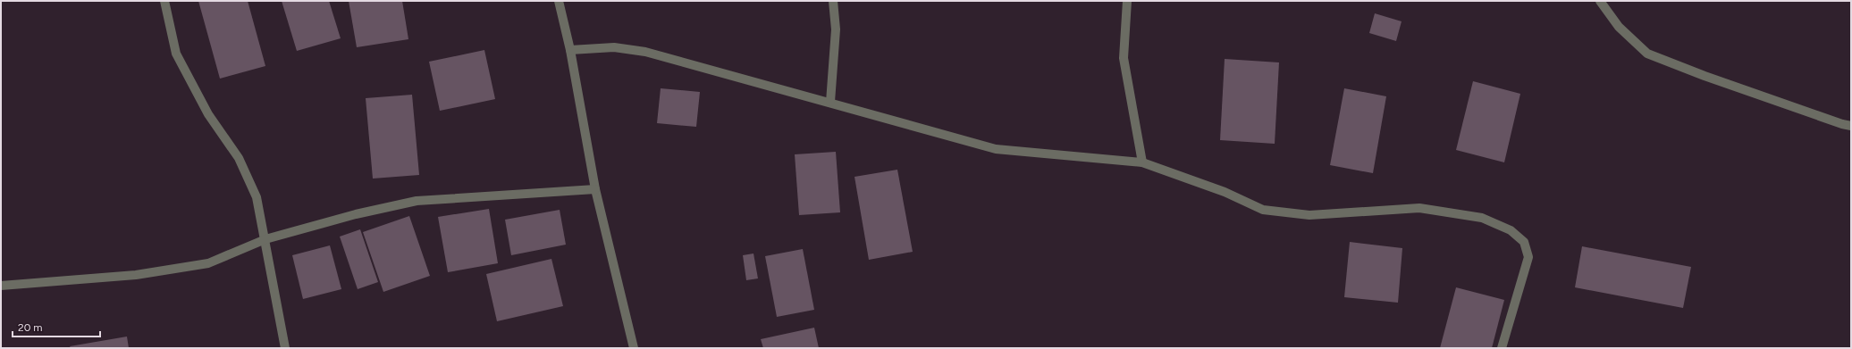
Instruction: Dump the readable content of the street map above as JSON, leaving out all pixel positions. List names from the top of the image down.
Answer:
{
  "scale_bar": "20 m"
}
